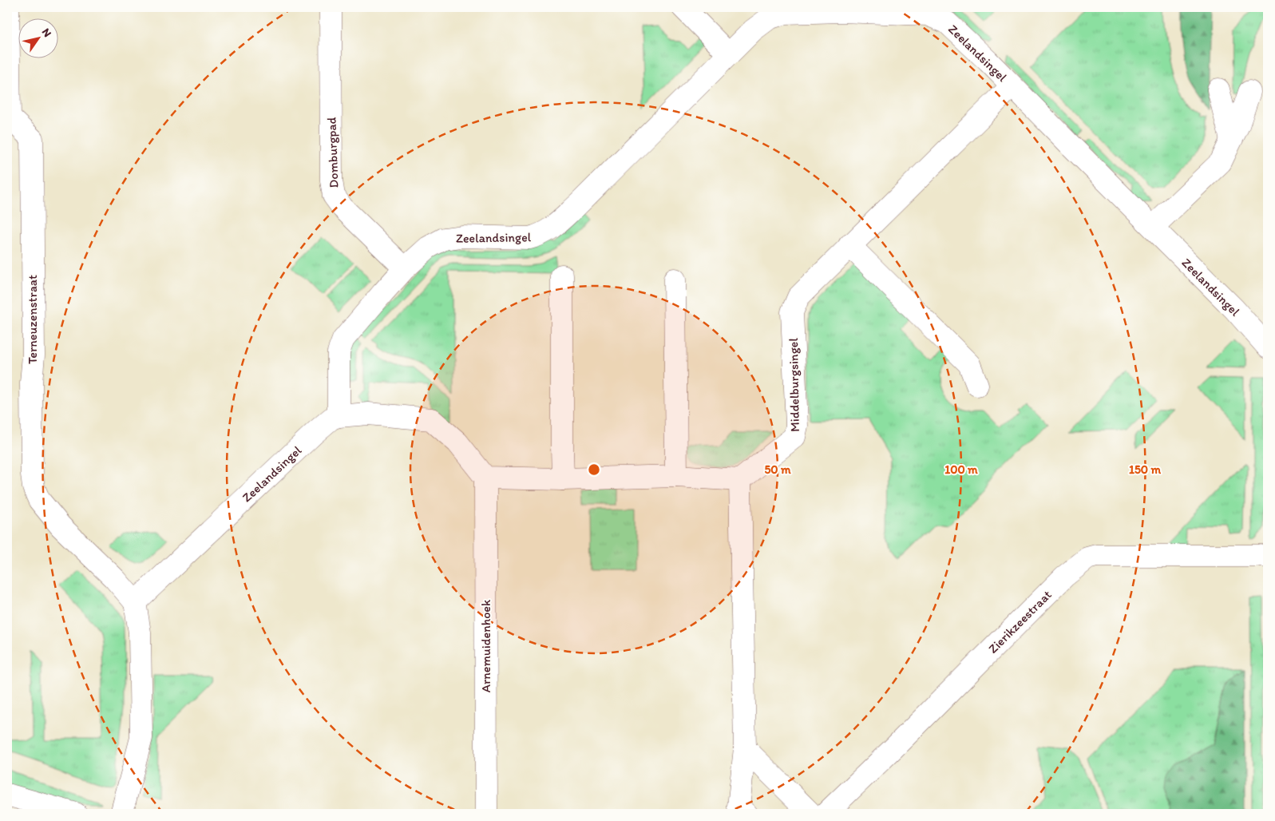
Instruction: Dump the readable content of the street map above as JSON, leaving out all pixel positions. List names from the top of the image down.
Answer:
{
  "streets": {
    "street": [
      "Zeelandsingel",
      "Domburgpad",
      "Terneuzenstraat",
      "Middelburgsingel",
      "Zierikzeestraat",
      "Arnemuidenhoek"
    ]
  },
  "crossings": [
    ["Zeelandsingel", "Domburgpad"],
    ["Zeelandsingel", "Terneuzenstraat"],
    ["Zeelandsingel", "Middelburgsingel"]
  ],
  "north": "top right",
  "rings": ["50 m", "100 m", "150 m"]
}
